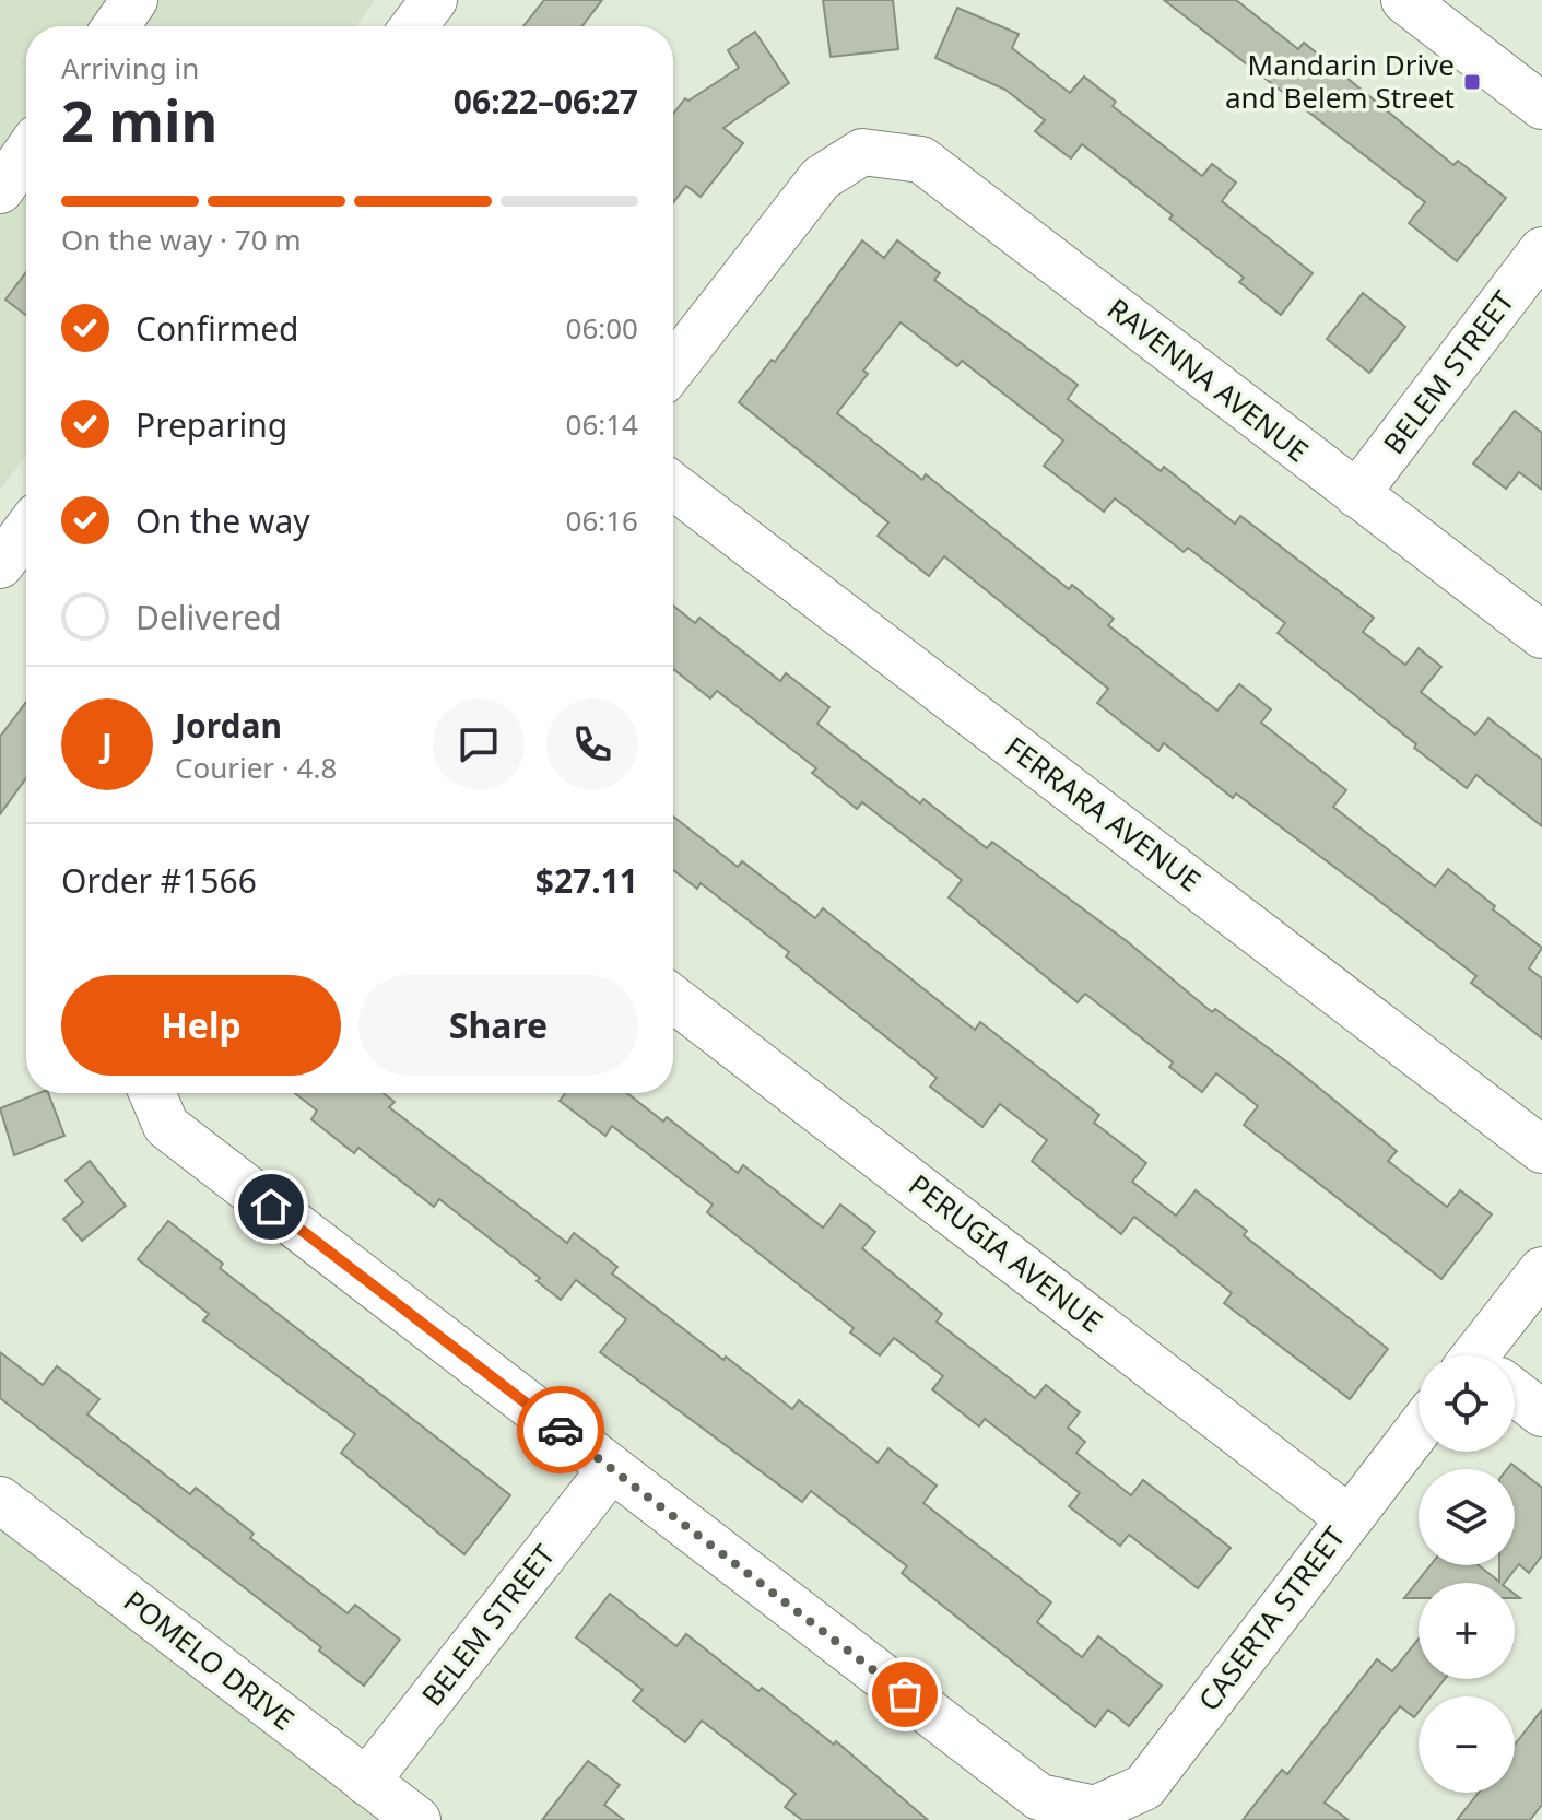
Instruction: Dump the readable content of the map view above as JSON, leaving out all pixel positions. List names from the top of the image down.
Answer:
{
  "streets": {
    "street": [
      "BELEM STREET",
      "RAVENNA AVENUE",
      "FERRARA AVENUE",
      "PERUGIA AVENUE",
      "CASERTA STREET",
      "POMELO DRIVE"
    ]
  },
  "crossings": [
    ["BELEM STREET", "RAVENNA AVENUE"],
    ["BELEM STREET", "CASERTA STREET"],
    ["BELEM STREET", "POMELO DRIVE"],
    ["PERUGIA AVENUE", "CASERTA STREET"]
  ],
  "places": {
    "transit": ["Mandarin Drive and Belem Street"]
  },
  "page": {
    "heading": ["2 min", "Arriving in", "06:22–06:27"],
    "panel": [
      "Jordan",
      "Courier · 4.8",
      "Order #1566",
      "$27.11"
    ],
    "bar": "On the way · 70 m",
    "list": [
      ["Confirmed", "06:00"],
      ["Preparing", "06:14"],
      ["On the way", "06:16"],
      "Delivered"
    ],
    "round": "J",
    "buttons": ["Help", "Share"],
    "map_buttons": ["+", "−"]
  }
}
